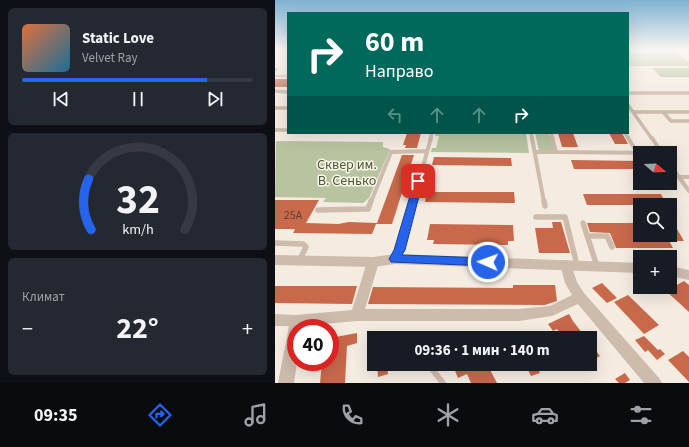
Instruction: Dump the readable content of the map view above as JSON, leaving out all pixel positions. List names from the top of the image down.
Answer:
{
  "parks": ["Сквер им. В. Сенько"],
  "house_numbers": ["25А"],
  "north": "right",
  "page": {
    "turn": ["60 m", "Направо"],
    "song": ["Static Love", "Velvet Ray"],
    "map_buttons": "+",
    "tile": "Климат",
    "heat": ["−", "22°", "+"],
    "limit": "40",
    "trip": "09:36 · 1 мин · 140 m",
    "tabs": "09:35",
    "gauge": ["32", "km/h"]
  }
}
